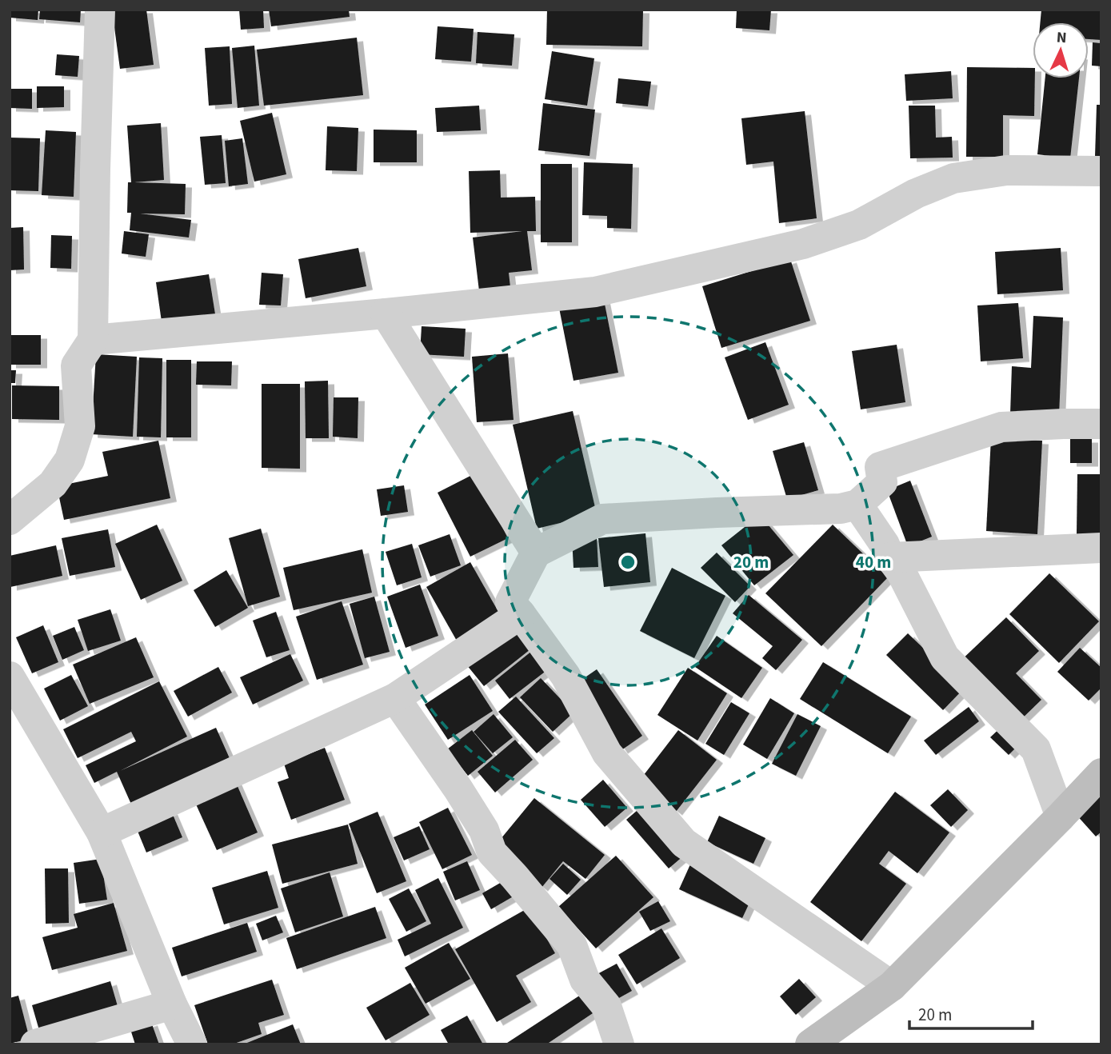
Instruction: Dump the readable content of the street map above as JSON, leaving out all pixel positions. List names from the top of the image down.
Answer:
{
  "scale_bar": "20 m",
  "north": "top",
  "rings": ["20 m", "40 m"]
}
